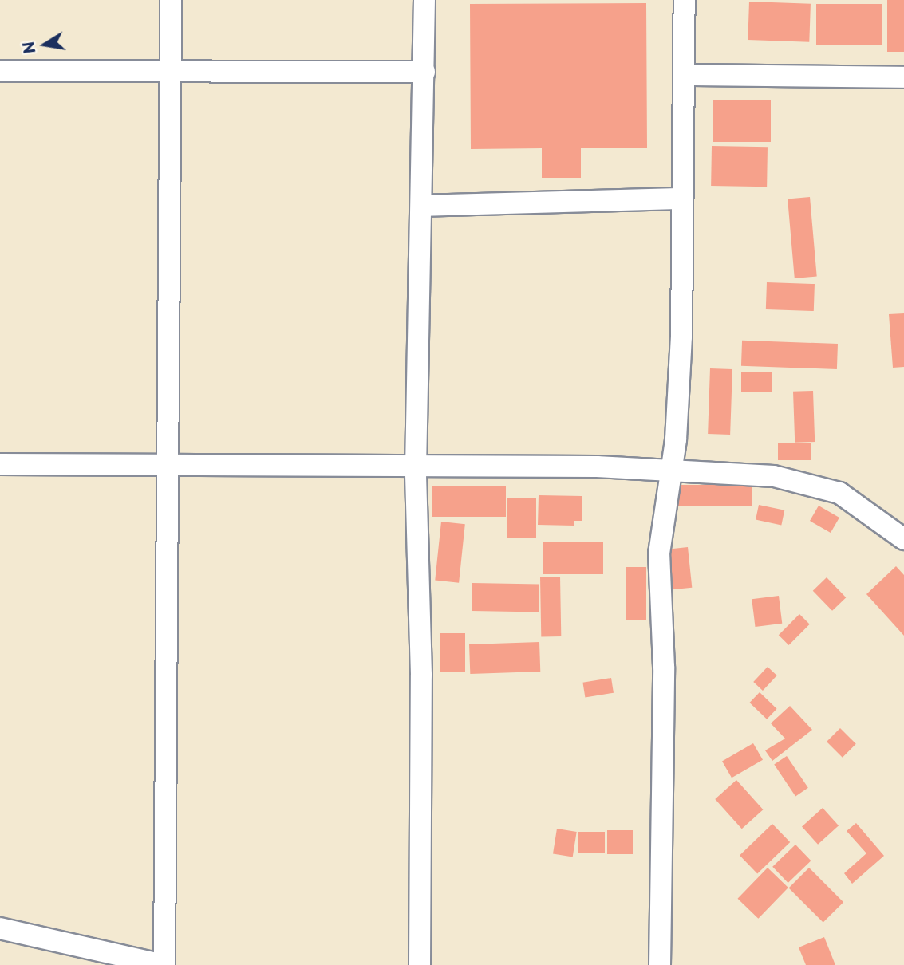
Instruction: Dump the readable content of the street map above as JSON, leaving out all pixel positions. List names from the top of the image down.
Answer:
{
  "north": "left"
}
